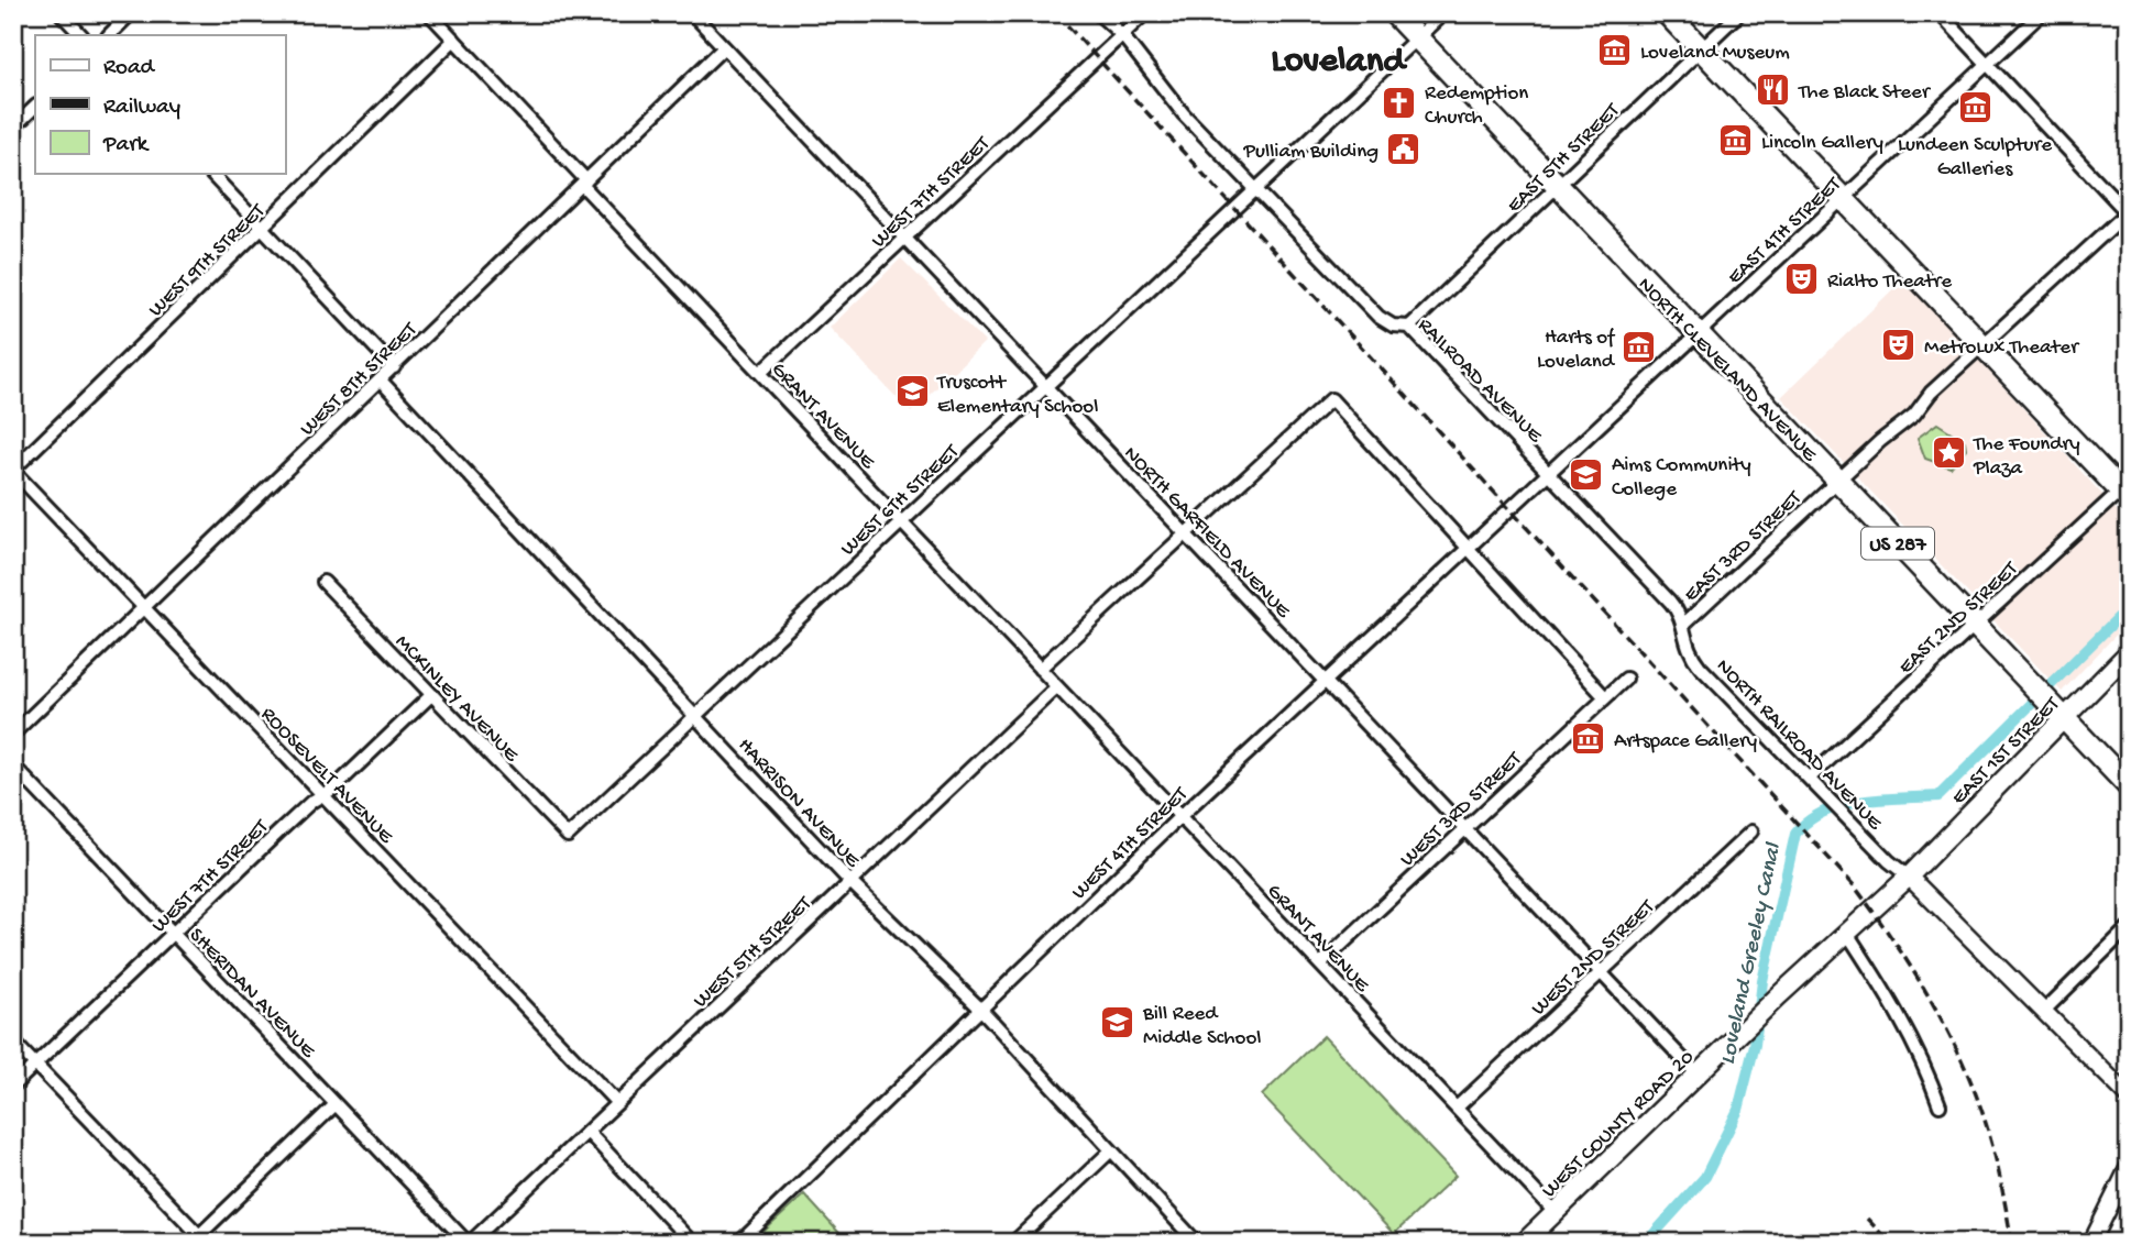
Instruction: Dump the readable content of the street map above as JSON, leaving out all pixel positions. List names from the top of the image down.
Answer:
{
  "streets": {
    "highway": ["NORTH CLEVELAND AVENUE", "US 287"],
    "main road": ["EAST 1ST STREET", "WEST COUNTY ROAD 20"],
    "street": [
      "EAST 5TH STREET",
      "WEST 7TH STREET",
      "EAST 4TH STREET",
      "WEST 9TH STREET",
      "WEST 8TH STREET",
      "RAILROAD AVENUE",
      "GRANT AVENUE",
      "WEST 6TH STREET",
      "NORTH GARFIELD AVENUE",
      "EAST 3RD STREET",
      "EAST 2ND STREET",
      "MCKINLEY AVENUE",
      "NORTH RAILROAD AVENUE",
      "ROOSEVELT AVENUE",
      "HARRISON AVENUE",
      "WEST 3RD STREET",
      "WEST 4TH STREET",
      "WEST 5TH STREET",
      "WEST 2ND STREET",
      "SHERIDAN AVENUE"
    ]
  },
  "crossings": [
    ["EAST 5TH STREET", "NORTH CLEVELAND AVENUE"],
    ["EAST 5TH STREET", "RAILROAD AVENUE"],
    ["WEST 7TH STREET", "RAILROAD AVENUE"],
    ["WEST 7TH STREET", "GRANT AVENUE"],
    ["WEST 7TH STREET", "NORTH GARFIELD AVENUE"],
    ["WEST 7TH STREET", "MCKINLEY AVENUE"],
    ["WEST 7TH STREET", "ROOSEVELT AVENUE"],
    ["WEST 7TH STREET", "SHERIDAN AVENUE"],
    ["EAST 4TH STREET", "NORTH CLEVELAND AVENUE"],
    ["EAST 4TH STREET", "RAILROAD AVENUE"],
    ["EAST 4TH STREET", "WEST 4TH STREET"],
    ["WEST 9TH STREET", "GRANT AVENUE"],
    ["WEST 9TH STREET", "ROOSEVELT AVENUE"],
    ["NORTH CLEVELAND AVENUE", "WEST 6TH STREET"],
    ["NORTH CLEVELAND AVENUE", "US 287"],
    ["NORTH CLEVELAND AVENUE", "EAST 3RD STREET"],
    ["NORTH CLEVELAND AVENUE", "EAST 2ND STREET"],
    ["NORTH CLEVELAND AVENUE", "EAST 1ST STREET"],
    ["WEST 8TH STREET", "GRANT AVENUE"],
    ["WEST 8TH STREET", "NORTH GARFIELD AVENUE"],
    ["WEST 8TH STREET", "ROOSEVELT AVENUE"],
    ["WEST 8TH STREET", "HARRISON AVENUE"],
    ["RAILROAD AVENUE", "WEST 6TH STREET"],
    ["RAILROAD AVENUE", "EAST 3RD STREET"],
    ["RAILROAD AVENUE", "NORTH RAILROAD AVENUE"],
    ["RAILROAD AVENUE", "WEST 4TH STREET"],
    ["GRANT AVENUE", "WEST 6TH STREET"],
    ["GRANT AVENUE", "WEST 3RD STREET"],
    ["GRANT AVENUE", "WEST 4TH STREET"],
    ["GRANT AVENUE", "WEST 5TH STREET"],
    ["GRANT AVENUE", "WEST 2ND STREET"],
    ["GRANT AVENUE", "WEST COUNTY ROAD 20"],
    ["WEST 6TH STREET", "NORTH GARFIELD AVENUE"],
    ["WEST 6TH STREET", "MCKINLEY AVENUE"],
    ["WEST 6TH STREET", "HARRISON AVENUE"],
    ["NORTH GARFIELD AVENUE", "WEST 3RD STREET"],
    ["NORTH GARFIELD AVENUE", "WEST 4TH STREET"],
    ["NORTH GARFIELD AVENUE", "WEST 2ND STREET"],
    ["NORTH GARFIELD AVENUE", "WEST COUNTY ROAD 20"],
    ["US 287", "EAST 1ST STREET"],
    ["EAST 3RD STREET", "NORTH RAILROAD AVENUE"],
    ["EAST 2ND STREET", "NORTH RAILROAD AVENUE"],
    ["NORTH RAILROAD AVENUE", "EAST 1ST STREET"],
    ["NORTH RAILROAD AVENUE", "WEST COUNTY ROAD 20"],
    ["EAST 1ST STREET", "WEST COUNTY ROAD 20"],
    ["ROOSEVELT AVENUE", "WEST 5TH STREET"],
    ["HARRISON AVENUE", "WEST 4TH STREET"],
    ["HARRISON AVENUE", "WEST 5TH STREET"],
    ["WEST 5TH STREET", "SHERIDAN AVENUE"]
  ],
  "districts": ["Loveland"],
  "water": ["Loveland Greeley Canal"],
  "places": {
    "museum": [
      "Loveland Museum",
      "Lundeen Sculpture Galleries",
      "Lincoln Gallery",
      "Harts of Loveland",
      "Artspace Gallery"
    ],
    "restaurant": ["The Black Steer"],
    "church": ["Redemption Church"],
    "public building": ["Pulliam Building"],
    "theatre": ["Rialto Theatre", "MetroLux Theater"],
    "school or university": ["Truscott Elementary School", "Aims Community College", "Bill Reed Middle School"],
    "place": ["The Foundry Plaza"]
  },
  "legend": ["Road", "Railway", "Park"]
}
